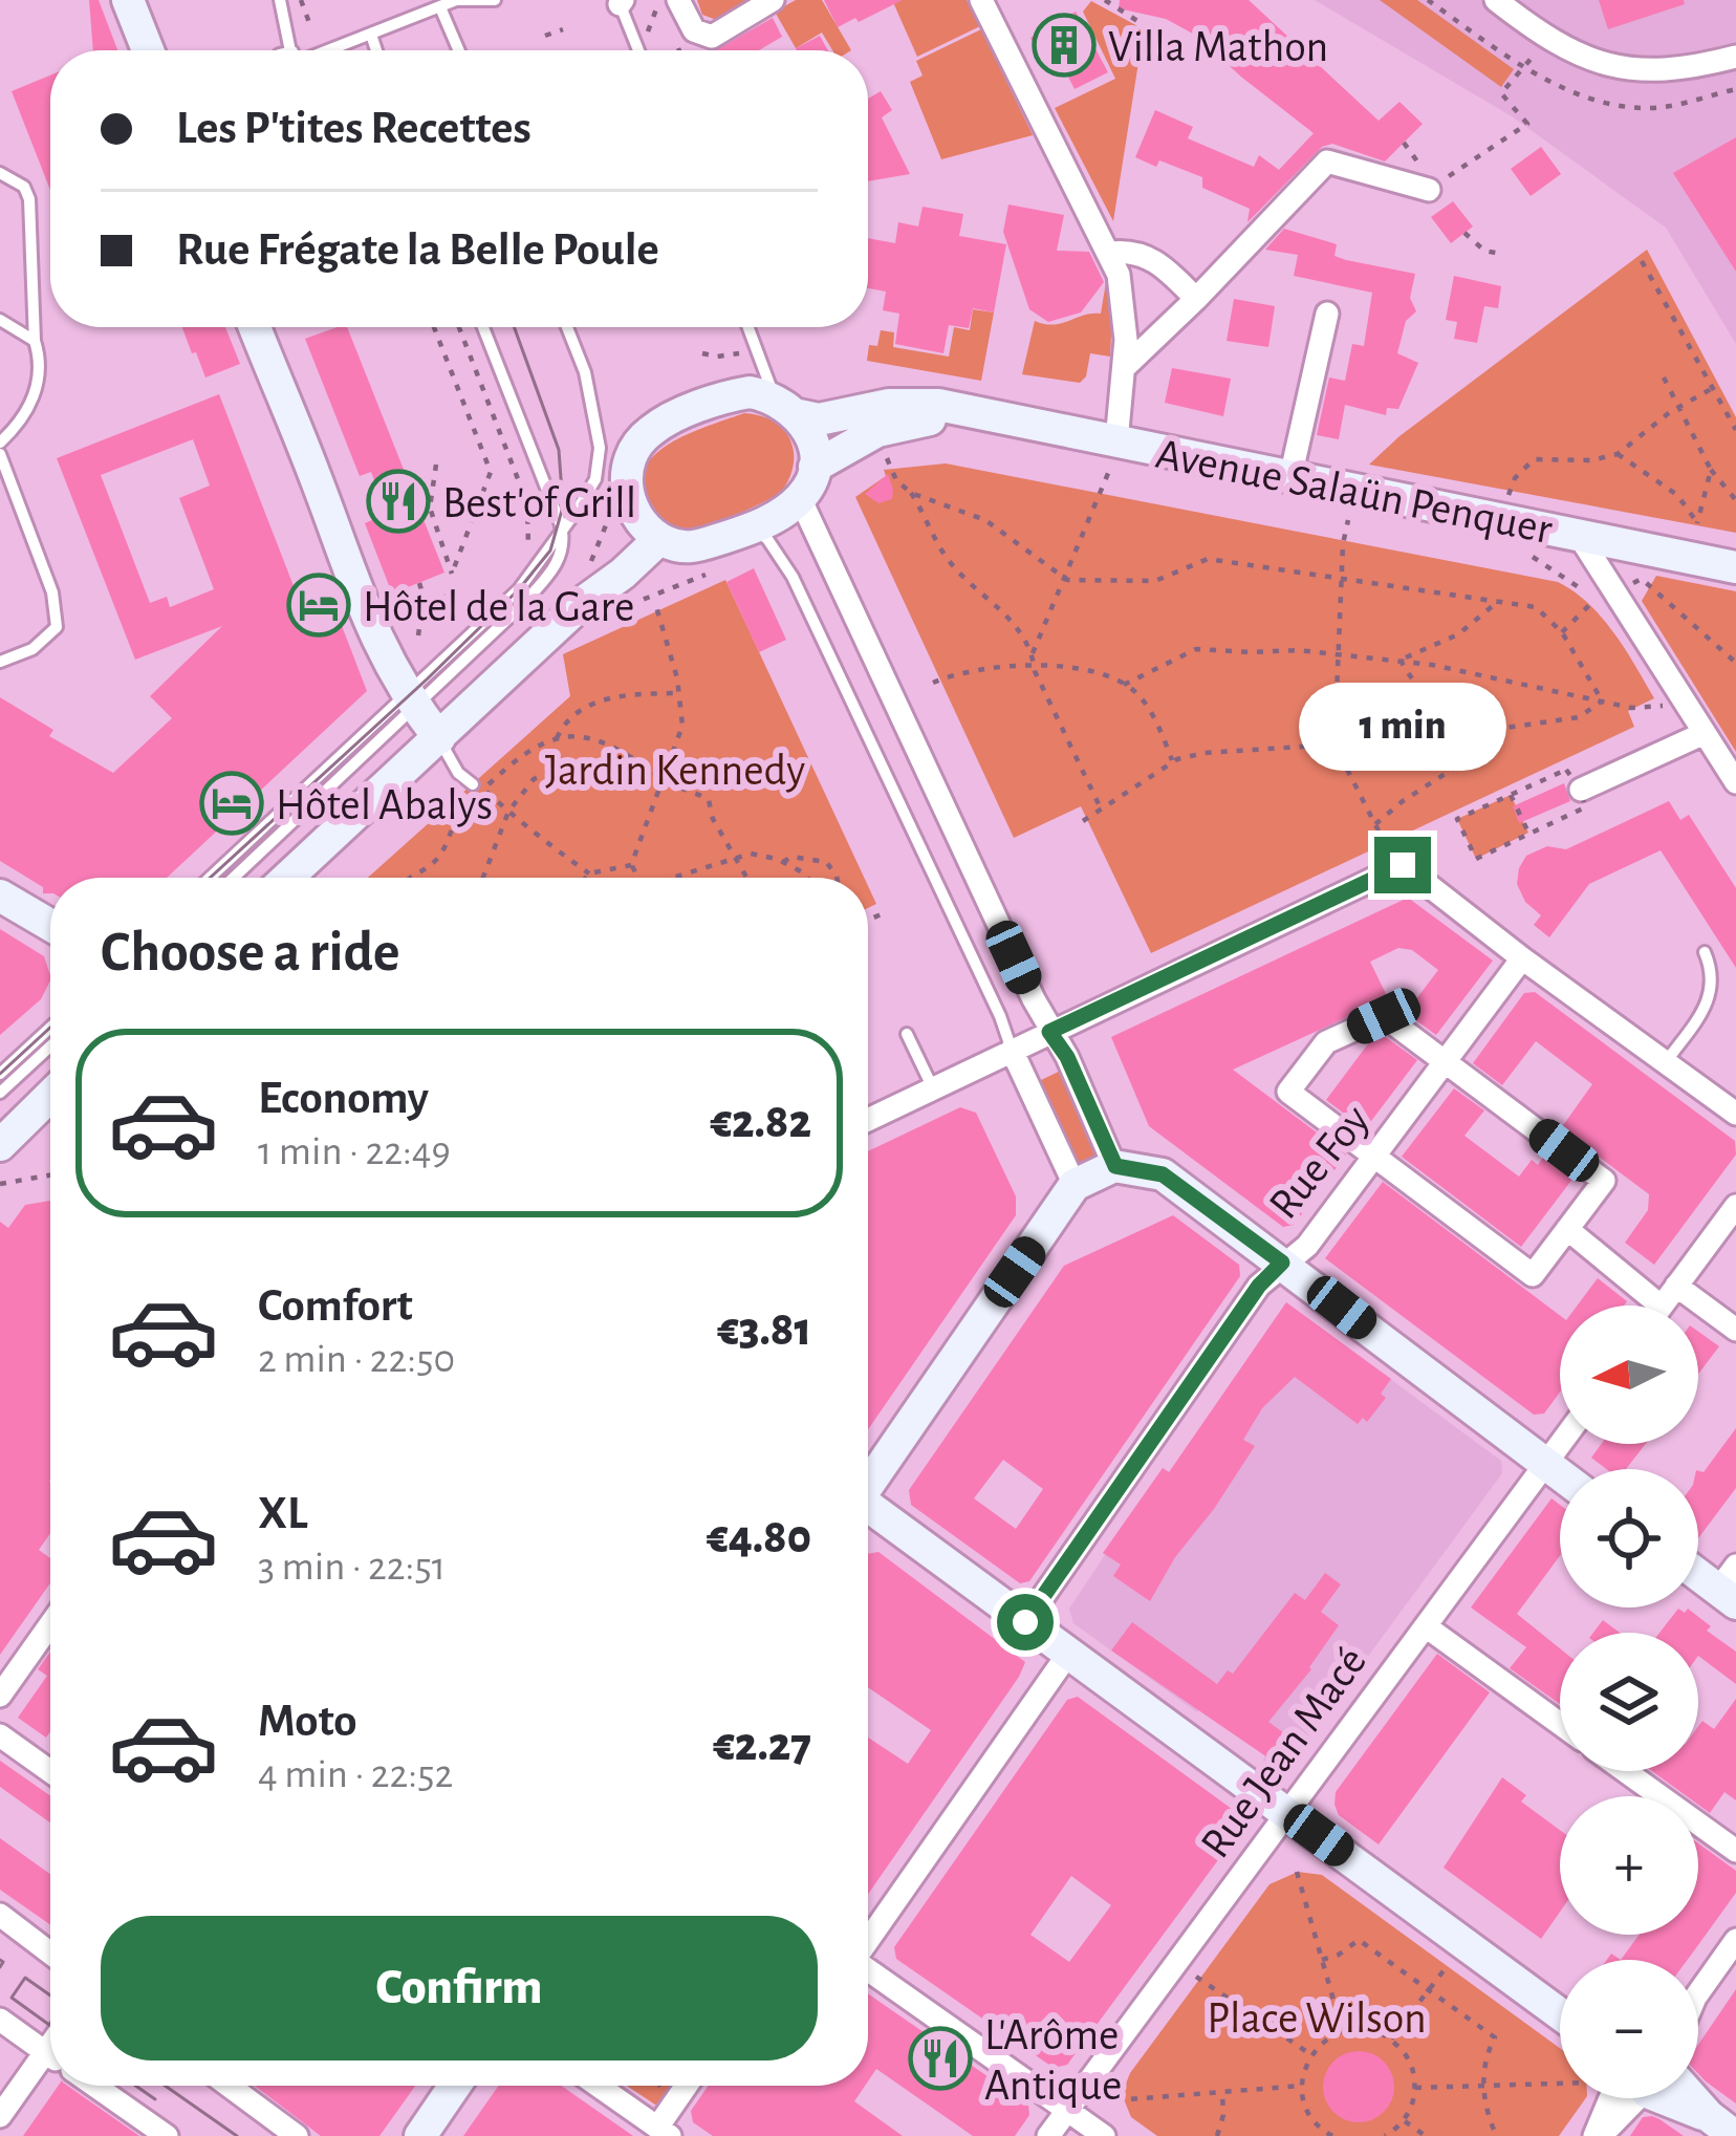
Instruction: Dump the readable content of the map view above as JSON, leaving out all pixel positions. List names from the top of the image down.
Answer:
{
  "streets": {
    "main road": ["Avenue Salaün Penquer"],
    "street": ["Rue Foy", "Rue Jean Macé"]
  },
  "parks": ["Jardin Kennedy", "Place Wilson"],
  "places": {
    "building": ["Villa Mathon"],
    "restaurant": ["Best'of Grill", "L'Arôme Antique"],
    "hotel": ["Hôtel de la Gare", "Hôtel Abalys"]
  },
  "north": "left",
  "page": {
    "banner": ["Les P'tites Recettes", "Rue Frégate la Belle Poule"],
    "bubble": "1 min",
    "heading": "Choose a ride",
    "list": [
      {
        "name": "Economy",
        "note": "1 min · 22:49",
        "value": "€2.82"
      },
      {
        "name": "Comfort",
        "note": "2 min · 22:50",
        "value": "€3.81"
      },
      {
        "name": "XL",
        "note": "3 min · 22:51",
        "value": "€4.80"
      },
      {
        "name": "Moto",
        "note": "4 min · 22:52",
        "value": "€2.27"
      }
    ],
    "map_buttons": ["+", "−"],
    "buttons": "Confirm"
  }
}
